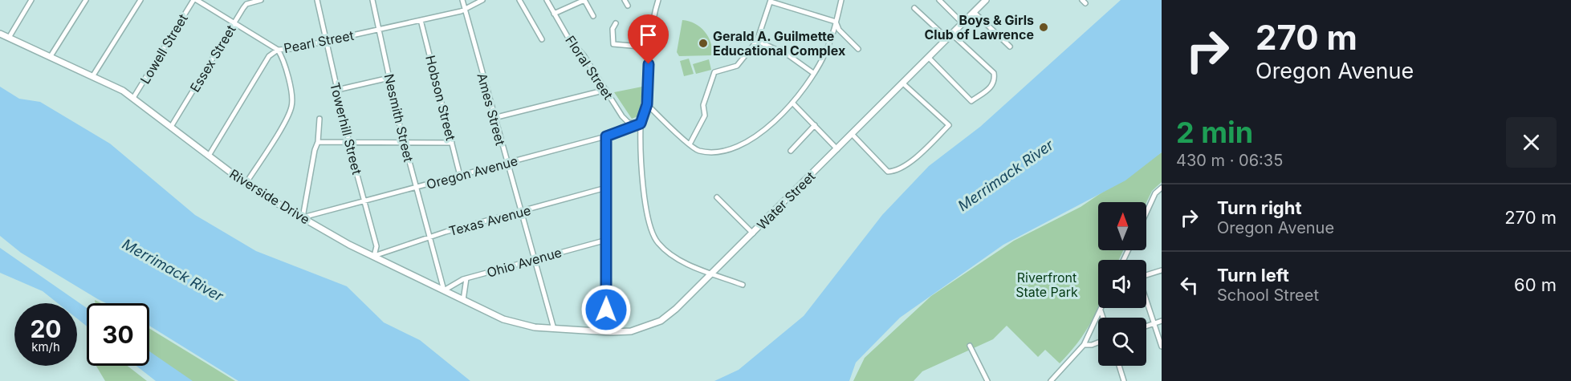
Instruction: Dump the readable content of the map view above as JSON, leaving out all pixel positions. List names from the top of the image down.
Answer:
{
  "streets": {
    "main road": ["Riverside Drive", "Water Street"],
    "street": [
      "Pearl Street",
      "Lowell Street",
      "Essex Street",
      "Floral Street",
      "Hobson Street",
      "Ames Street",
      "Nesmith Street",
      "Towerhill Street",
      "Oregon Avenue",
      "Texas Avenue",
      "Ohio Avenue"
    ]
  },
  "crossings": [
    ["Pearl Street", "Hobson Street"],
    ["Pearl Street", "Ames Street"],
    ["Pearl Street", "Nesmith Street"],
    ["Pearl Street", "Towerhill Street"],
    ["Pearl Street", "Riverside Drive"],
    ["Lowell Street", "Riverside Drive"],
    ["Essex Street", "Riverside Drive"],
    ["Floral Street", "Oregon Avenue"],
    ["Hobson Street", "Oregon Avenue"],
    ["Ames Street", "Oregon Avenue"],
    ["Ames Street", "Riverside Drive"],
    ["Ames Street", "Water Street"],
    ["Ames Street", "Texas Avenue"],
    ["Ames Street", "Ohio Avenue"],
    ["Nesmith Street", "Oregon Avenue"],
    ["Nesmith Street", "Riverside Drive"],
    ["Nesmith Street", "Texas Avenue"],
    ["Nesmith Street", "Ohio Avenue"],
    ["Towerhill Street", "Oregon Avenue"],
    ["Towerhill Street", "Riverside Drive"],
    ["Towerhill Street", "Texas Avenue"],
    ["Oregon Avenue", "Riverside Drive"],
    ["Riverside Drive", "Water Street"],
    ["Riverside Drive", "Texas Avenue"],
    ["Riverside Drive", "Ohio Avenue"]
  ],
  "water": ["Merrimack River"],
  "parks": ["Riverfront State Park"],
  "places": ["Boys & Girls Club of Lawrence", "Gerald A. Guilmette Educational Complex"],
  "north": "top",
  "page": {
    "turn": ["270 m", "Oregon Avenue"],
    "heading": ["2 min", "430 m · 06:35"],
    "list": [
      {
        "name": "Turn right",
        "note": "Oregon Avenue",
        "value": "270 m"
      },
      {
        "name": "Turn left",
        "note": "School Street",
        "value": "60 m"
      }
    ],
    "speed": "20 km/h",
    "limit": "30"
  }
}
